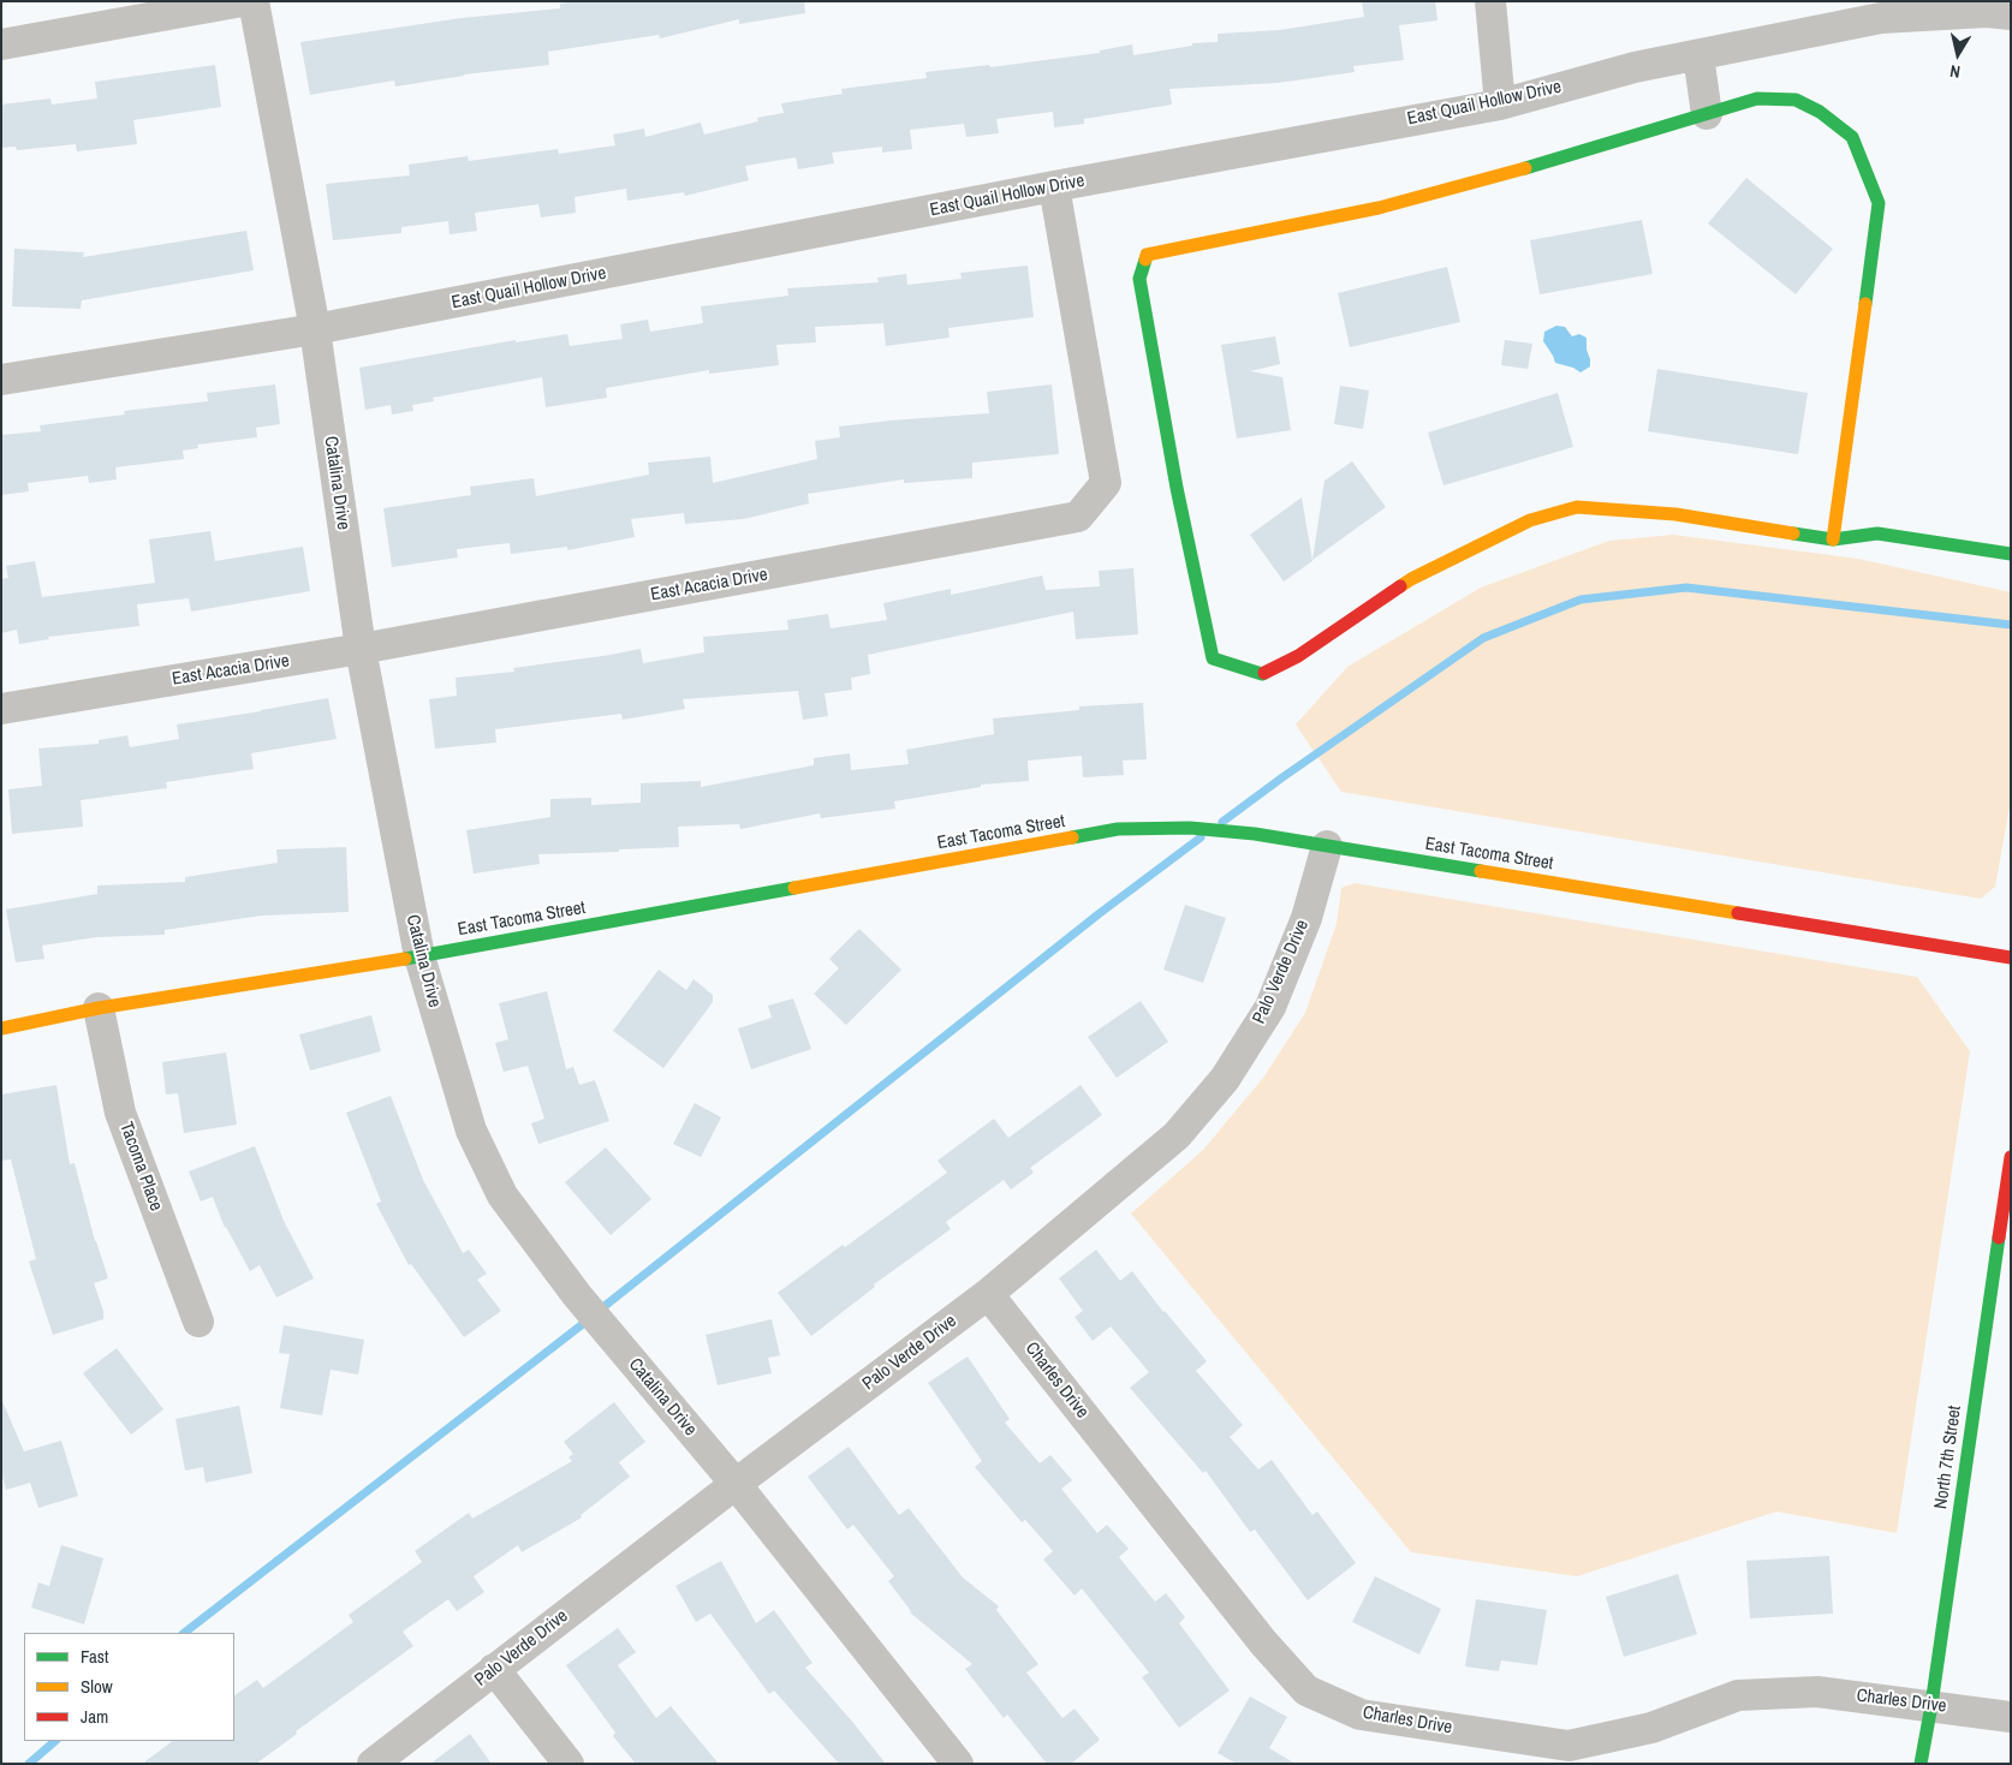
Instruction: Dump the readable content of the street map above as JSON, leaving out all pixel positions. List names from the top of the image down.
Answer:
{
  "streets": {
    "street": [
      "East Quail Hollow Drive",
      "Catalina Drive",
      "East Acacia Drive",
      "East Tacoma Street",
      "Palo Verde Drive",
      "Tacoma Place",
      "Charles Drive",
      "North 7th Street"
    ]
  },
  "crossings": [
    ["East Quail Hollow Drive", "Catalina Drive"],
    ["East Quail Hollow Drive", "East Acacia Drive"],
    ["Catalina Drive", "East Acacia Drive"],
    ["Catalina Drive", "East Tacoma Street"],
    ["Catalina Drive", "Palo Verde Drive"],
    ["East Tacoma Street", "Palo Verde Drive"],
    ["East Tacoma Street", "Tacoma Place"],
    ["Palo Verde Drive", "Charles Drive"],
    ["Charles Drive", "North 7th Street"]
  ],
  "legend": ["Fast", "Slow", "Jam"],
  "north": "bottom"
}
